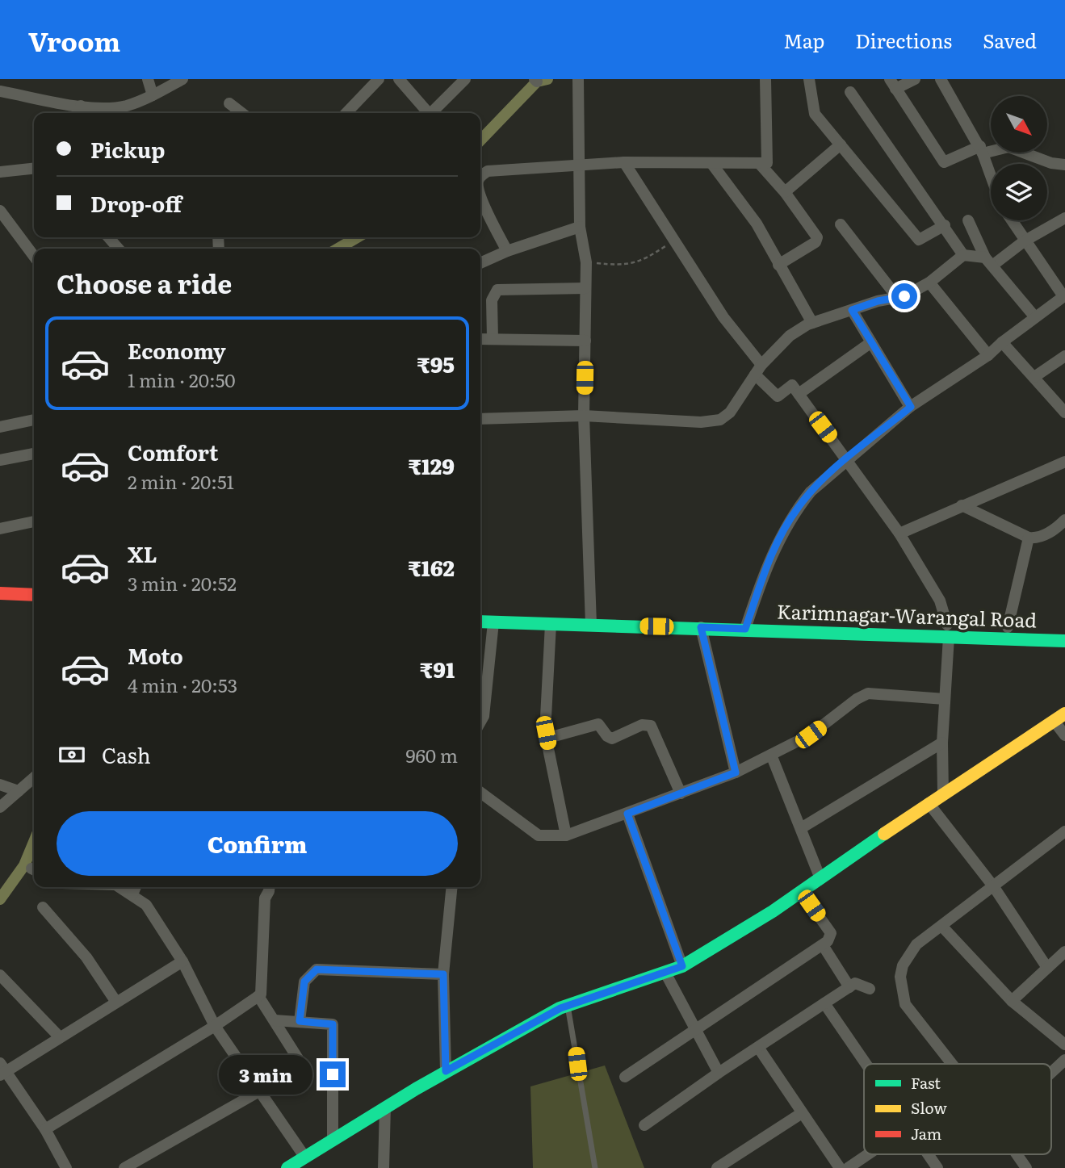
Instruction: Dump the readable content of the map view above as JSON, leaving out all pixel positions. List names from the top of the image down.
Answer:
{
  "streets": {
    "main road": ["Karimnagar-Warangal Road"]
  },
  "legend": ["Fast", "Slow", "Jam"],
  "north": "bottom right",
  "page": {
    "header": "Vroom",
    "nav": ["Map", "Directions", "Saved"],
    "banner": ["Pickup", "Drop-off"],
    "heading": "Choose a ride",
    "list": [
      {
        "name": "Economy",
        "note": "1 min · 20:50",
        "value": "₹95"
      },
      {
        "name": "Comfort",
        "note": "2 min · 20:51",
        "value": "₹129"
      },
      {
        "name": "XL",
        "note": "3 min · 20:52",
        "value": "₹162"
      },
      {
        "name": "Moto",
        "note": "4 min · 20:53",
        "value": "₹91"
      }
    ],
    "pay": ["Cash", "960 m"],
    "buttons": "Confirm",
    "bubble": "3 min"
  }
}
